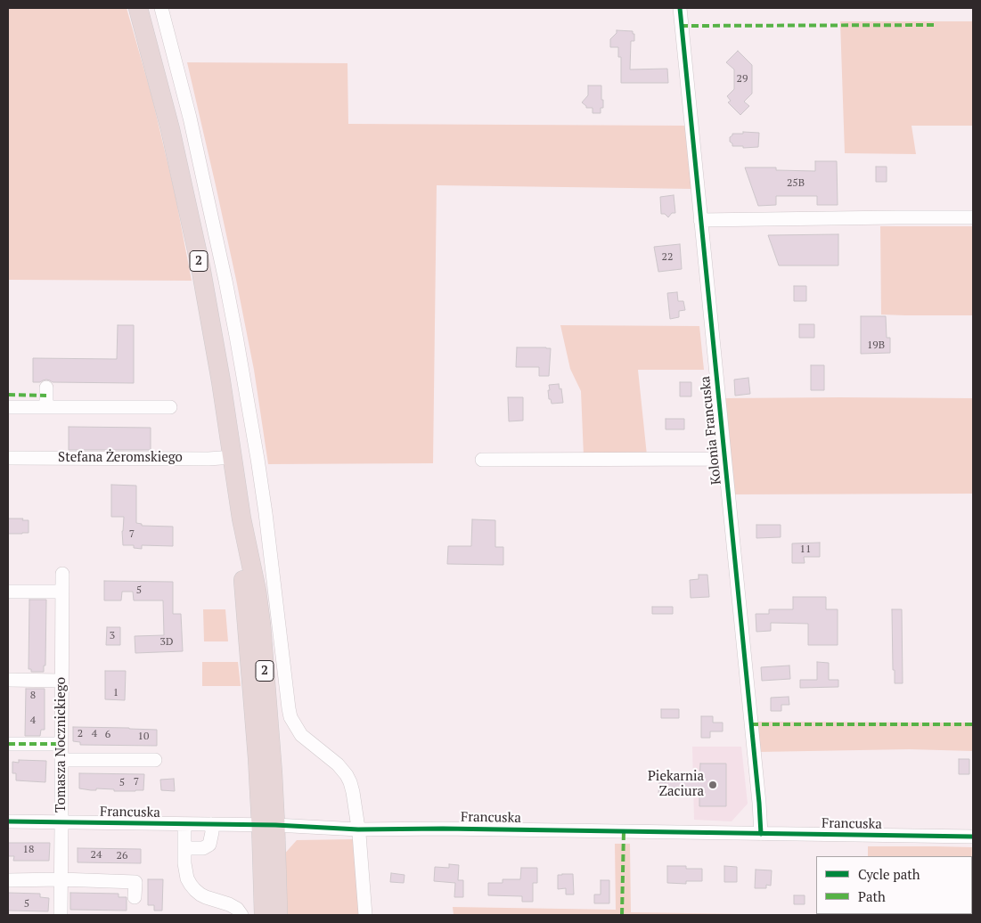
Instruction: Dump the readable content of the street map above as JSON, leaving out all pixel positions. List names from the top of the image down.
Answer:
{
  "streets": {
    "highway": ["2"],
    "street": [
      "Kolonia Francuska",
      "Stefana Żeromskiego",
      "Tomasza Nocznickiego",
      "Francuska"
    ]
  },
  "crossings": [
    ["2", "Stefana Żeromskiego"],
    ["2", "Francuska"],
    ["Kolonia Francuska", "Francuska"],
    ["Tomasza Nocznickiego", "Francuska"]
  ],
  "places": ["Piekarnia Zaciura"],
  "house_numbers": [
    "29",
    "25B",
    "22",
    "19B",
    "7",
    "11",
    "5",
    "3",
    "3D",
    "1",
    "8",
    "4",
    "2",
    "4",
    "6",
    "10",
    "7",
    "5",
    "18",
    "24",
    "26",
    "5"
  ],
  "legend": ["Cycle path", "Path"]
}
